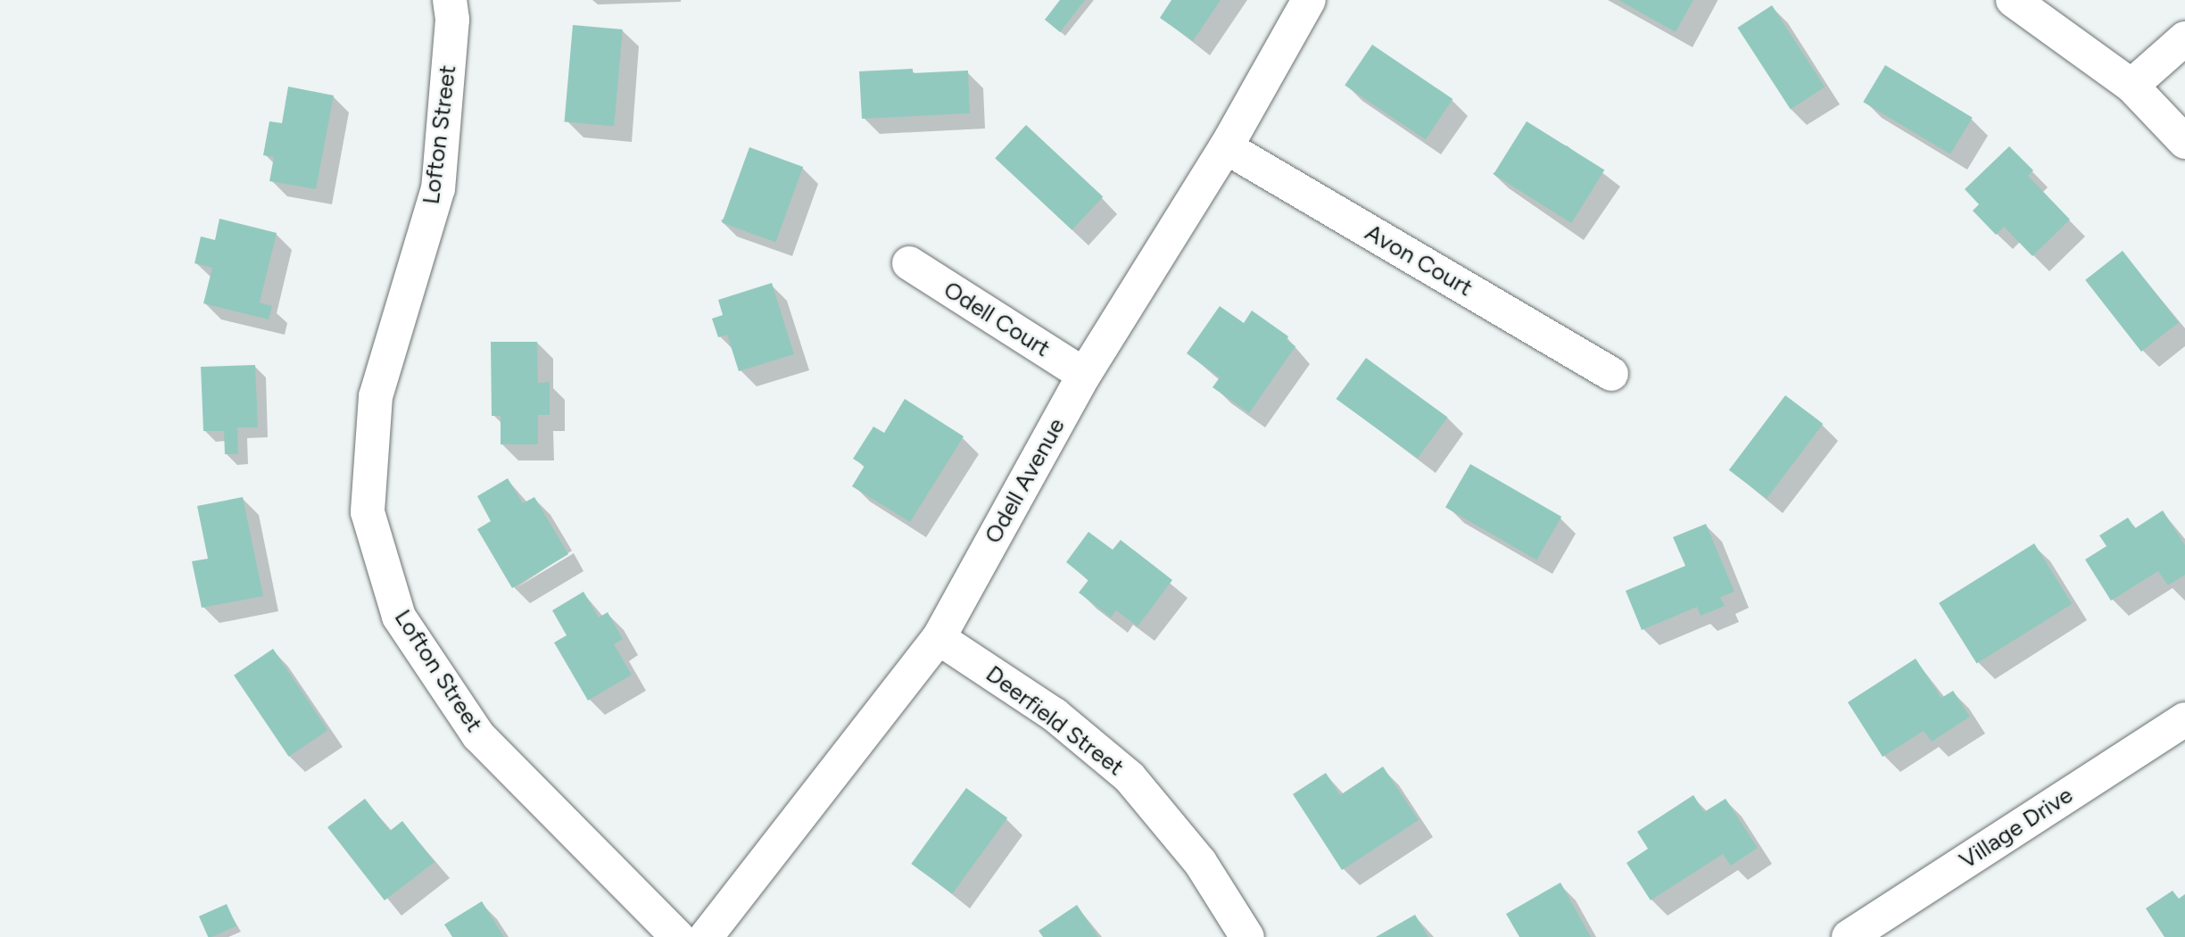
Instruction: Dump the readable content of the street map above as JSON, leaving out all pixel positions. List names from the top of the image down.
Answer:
{
  "streets": {
    "street": [
      "Lofton Street",
      "Avon Court",
      "Odell Court",
      "Odell Avenue",
      "Deerfield Street",
      "Village Drive"
    ]
  },
  "crossings": [
    ["Avon Court", "Odell Avenue"],
    ["Odell Court", "Odell Avenue"],
    ["Odell Avenue", "Deerfield Street"]
  ]
}
